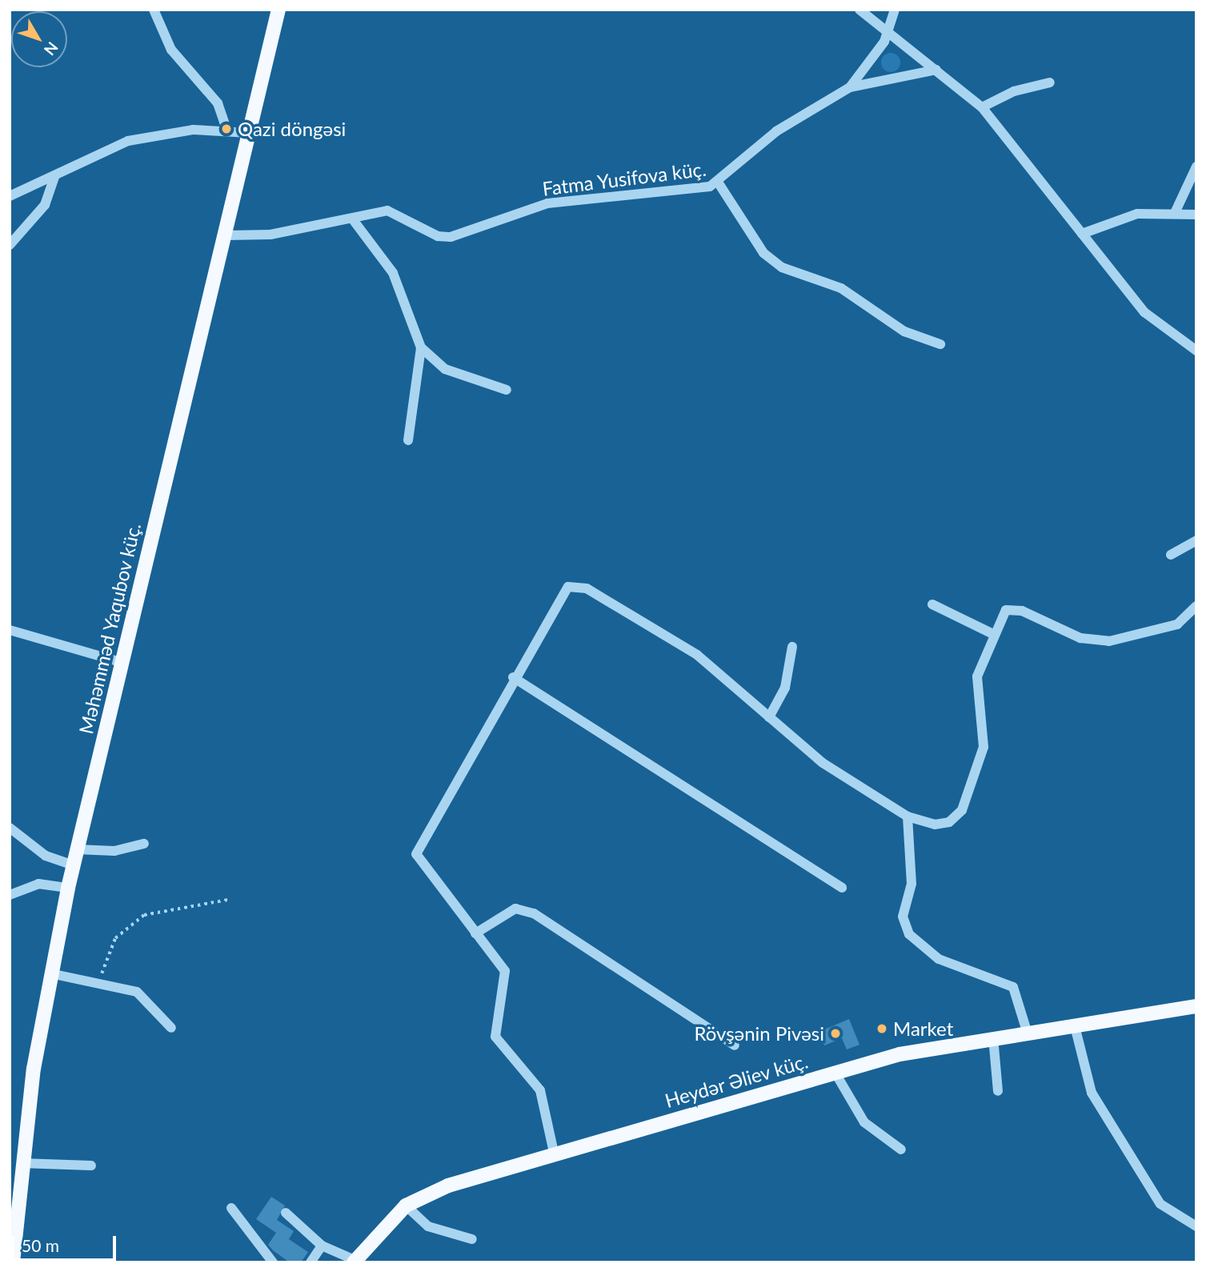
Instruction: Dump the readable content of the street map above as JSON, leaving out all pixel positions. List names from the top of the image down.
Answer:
{
  "streets": {
    "main road": ["Məhəmməd Yaqubov küç.", "Heydər Əliev küç."],
    "street": ["Fatma Yusifova küç."]
  },
  "crossings": [
    ["Fatma Yusifova küç.", "Məhəmməd Yaqubov küç."]
  ],
  "places": ["Qazi döngəsi", "Market", "Rövşənin Pivəsi"],
  "scale_bar": "50 m",
  "north": "bottom right"
}
